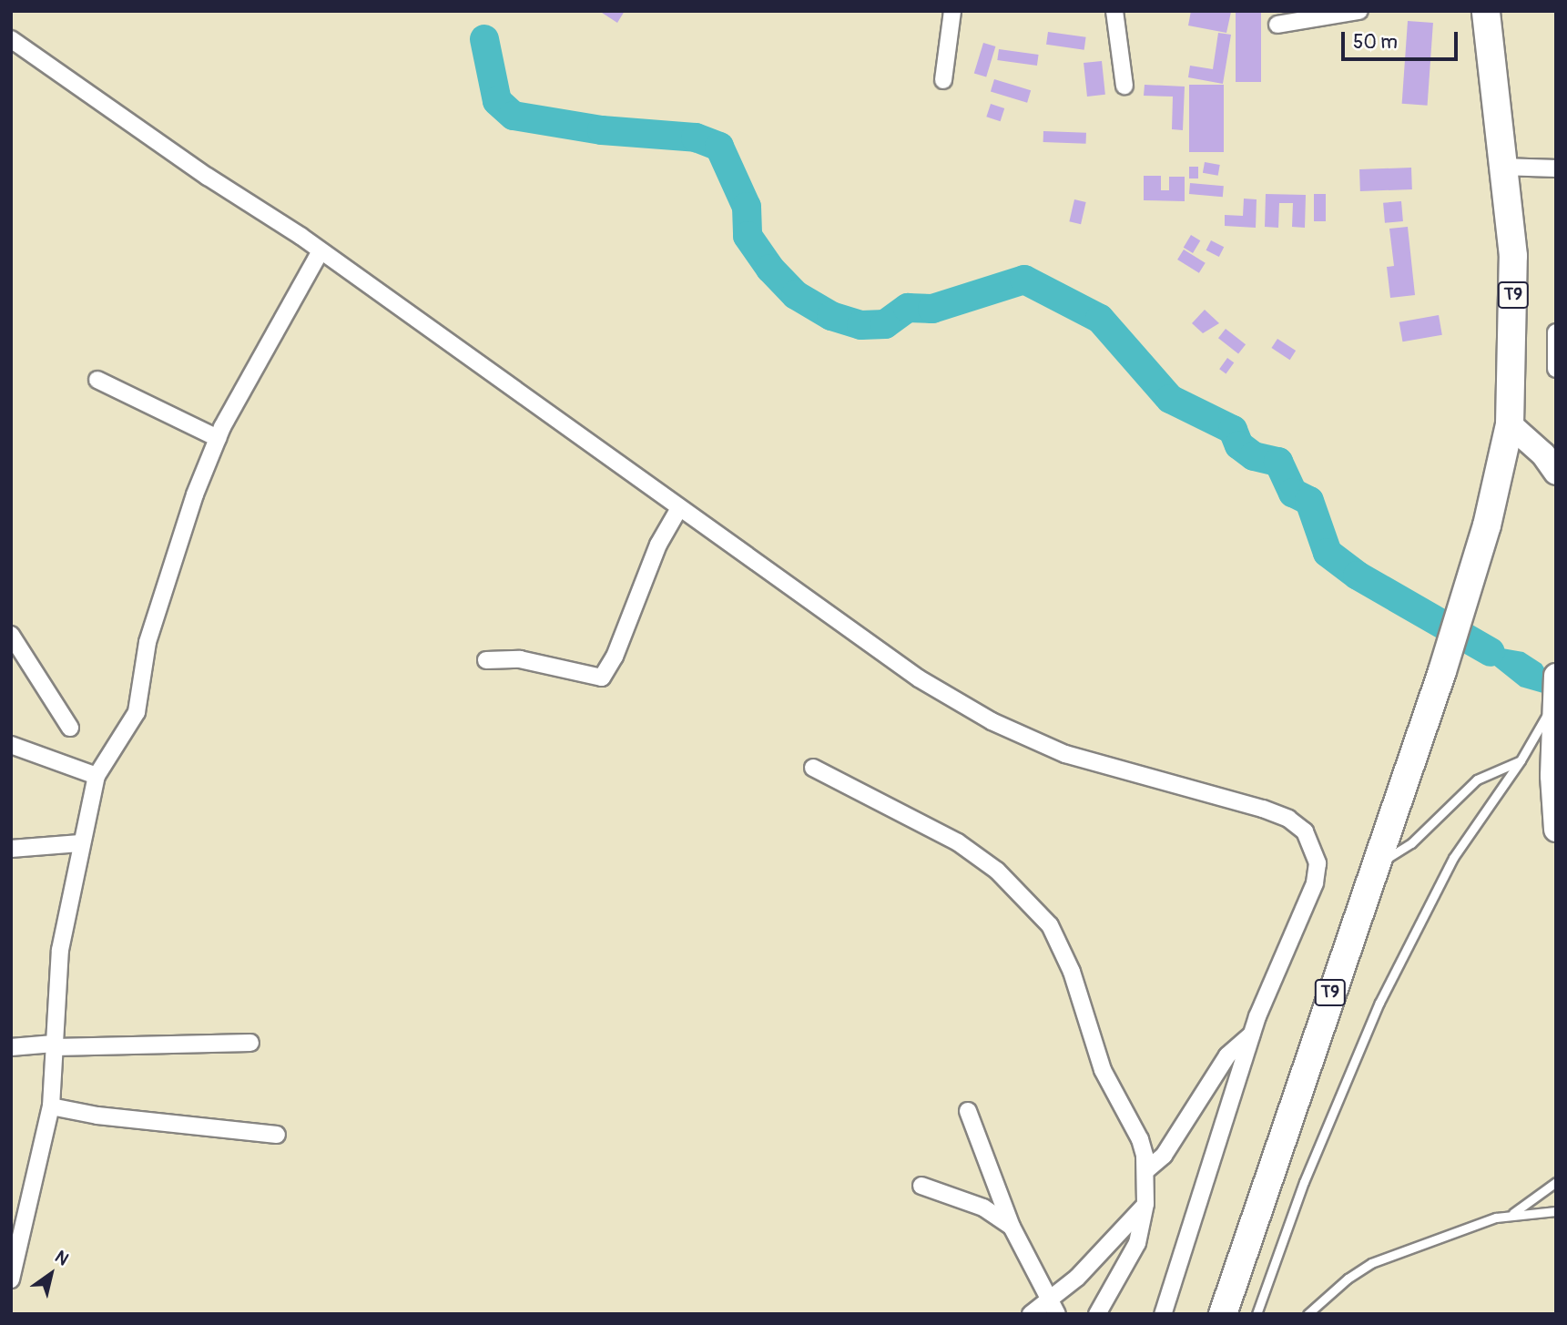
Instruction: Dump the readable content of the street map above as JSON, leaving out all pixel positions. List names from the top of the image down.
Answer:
{
  "streets": {
    "highway": ["T9"]
  },
  "scale_bar": "50 m",
  "north": "top right"
}
